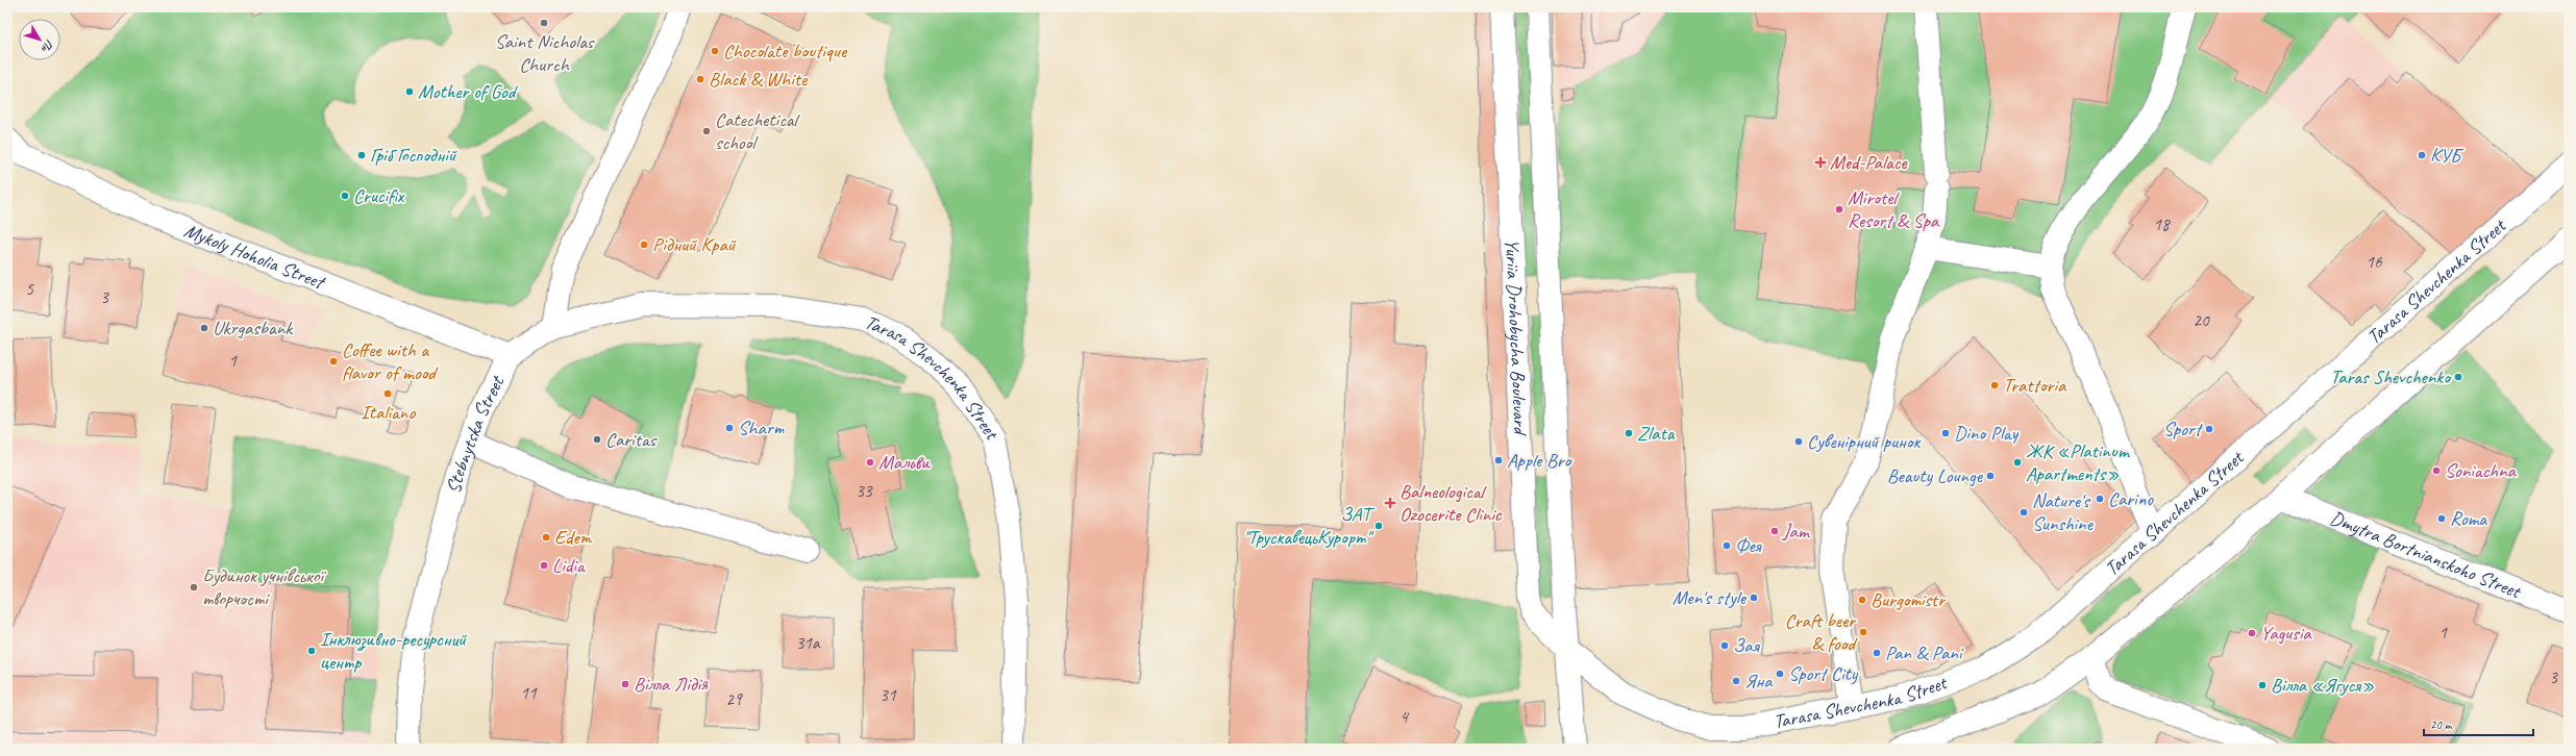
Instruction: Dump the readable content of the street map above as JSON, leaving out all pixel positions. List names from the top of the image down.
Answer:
{
  "streets": {
    "street": [
      "Mykoly Hoholia Street",
      "Tarasa Shevchenka Street",
      "Yuriia Drohobycha Boulevard",
      "Stebnytska Street",
      "Dmytra Bortnianskoho Street"
    ]
  },
  "crossings": [
    ["Mykoly Hoholia Street", "Stebnytska Street"],
    ["Tarasa Shevchenka Street", "Yuriia Drohobycha Boulevard"],
    ["Tarasa Shevchenka Street", "Stebnytska Street"]
  ],
  "places": {
    "other": [
      "Saint Nicholas Church",
      "Chocolate boutique",
      "Black & White",
      "Mother of God",
      "Catechetical school",
      "Гріб Господній",
      "КУБ",
      "Crucifix",
      "Mirotel Resort & Spa",
      "Рідний Край",
      "Ukrgasbank",
      "Coffee with a flavor of mood",
      "Taras Shevchenko",
      "Trattoria",
      "Italiano",
      "Sharm",
      "Sport",
      "Zlata",
      "Dino Play",
      "Caritas",
      "Сувенірний ринок",
      "Apple Bro",
      "Мальви",
      "ЖК «Platinum Apartments»",
      "Soniachna",
      "Beauty Lounge",
      "Carino",
      "Nature's Sunshine",
      "Roma",
      "ЗАТ \"ТрускавецьКурорт\"",
      "Jam",
      "Edem",
      "Фея",
      "Lidia",
      "Будинок учнівської творчості",
      "Men's style",
      "Burgomistr",
      "Craft beer & food",
      "Yagusia",
      "Зая",
      "Інклюзивно-ресурсний центр",
      "Pan & Pani",
      "Sport City",
      "Яна",
      "Вілла Лідія",
      "Вілла «Ягуся»"
    ],
    "health": ["Med-Palace", "Balneological Ozocerite Clinic"]
  },
  "house_numbers": [
    "18",
    "16",
    "5",
    "3",
    "20",
    "1",
    "33",
    "1",
    "31а",
    "3",
    "11",
    "31",
    "29",
    "4"
  ],
  "scale_bar": "20 m",
  "north": "bottom right"
}
